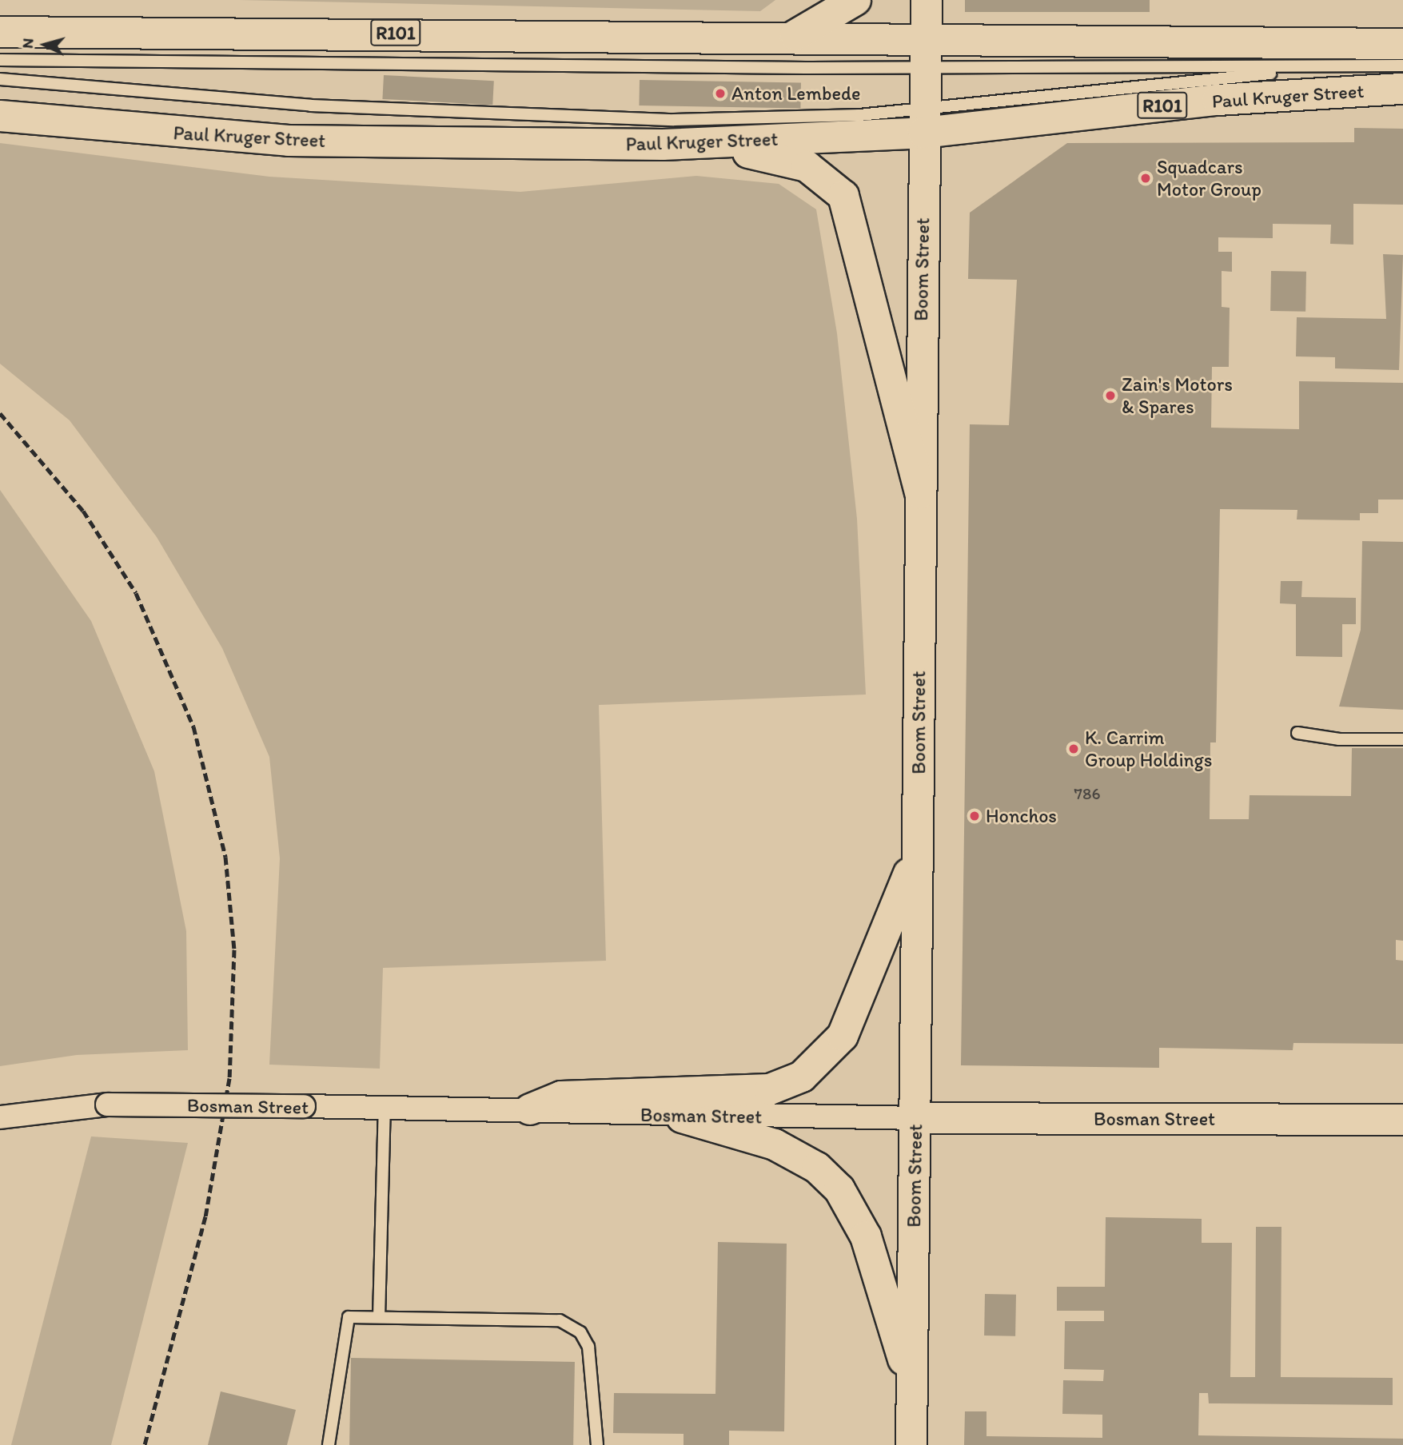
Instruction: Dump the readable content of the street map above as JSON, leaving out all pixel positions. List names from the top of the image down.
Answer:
{
  "streets": {
    "main road": [
      "R101",
      "Paul Kruger Street",
      "Boom Street",
      "Bosman Street"
    ]
  },
  "crossings": [
    ["Paul Kruger Street", "Boom Street"],
    ["Boom Street", "Bosman Street"]
  ],
  "places": [
    "Anton Lembede",
    "Squadcars Motor Group",
    "Zain's Motors & Spares",
    "K. Carrim Group Holdings",
    "Honchos"
  ],
  "house_numbers": ["786"],
  "north": "left"
}
